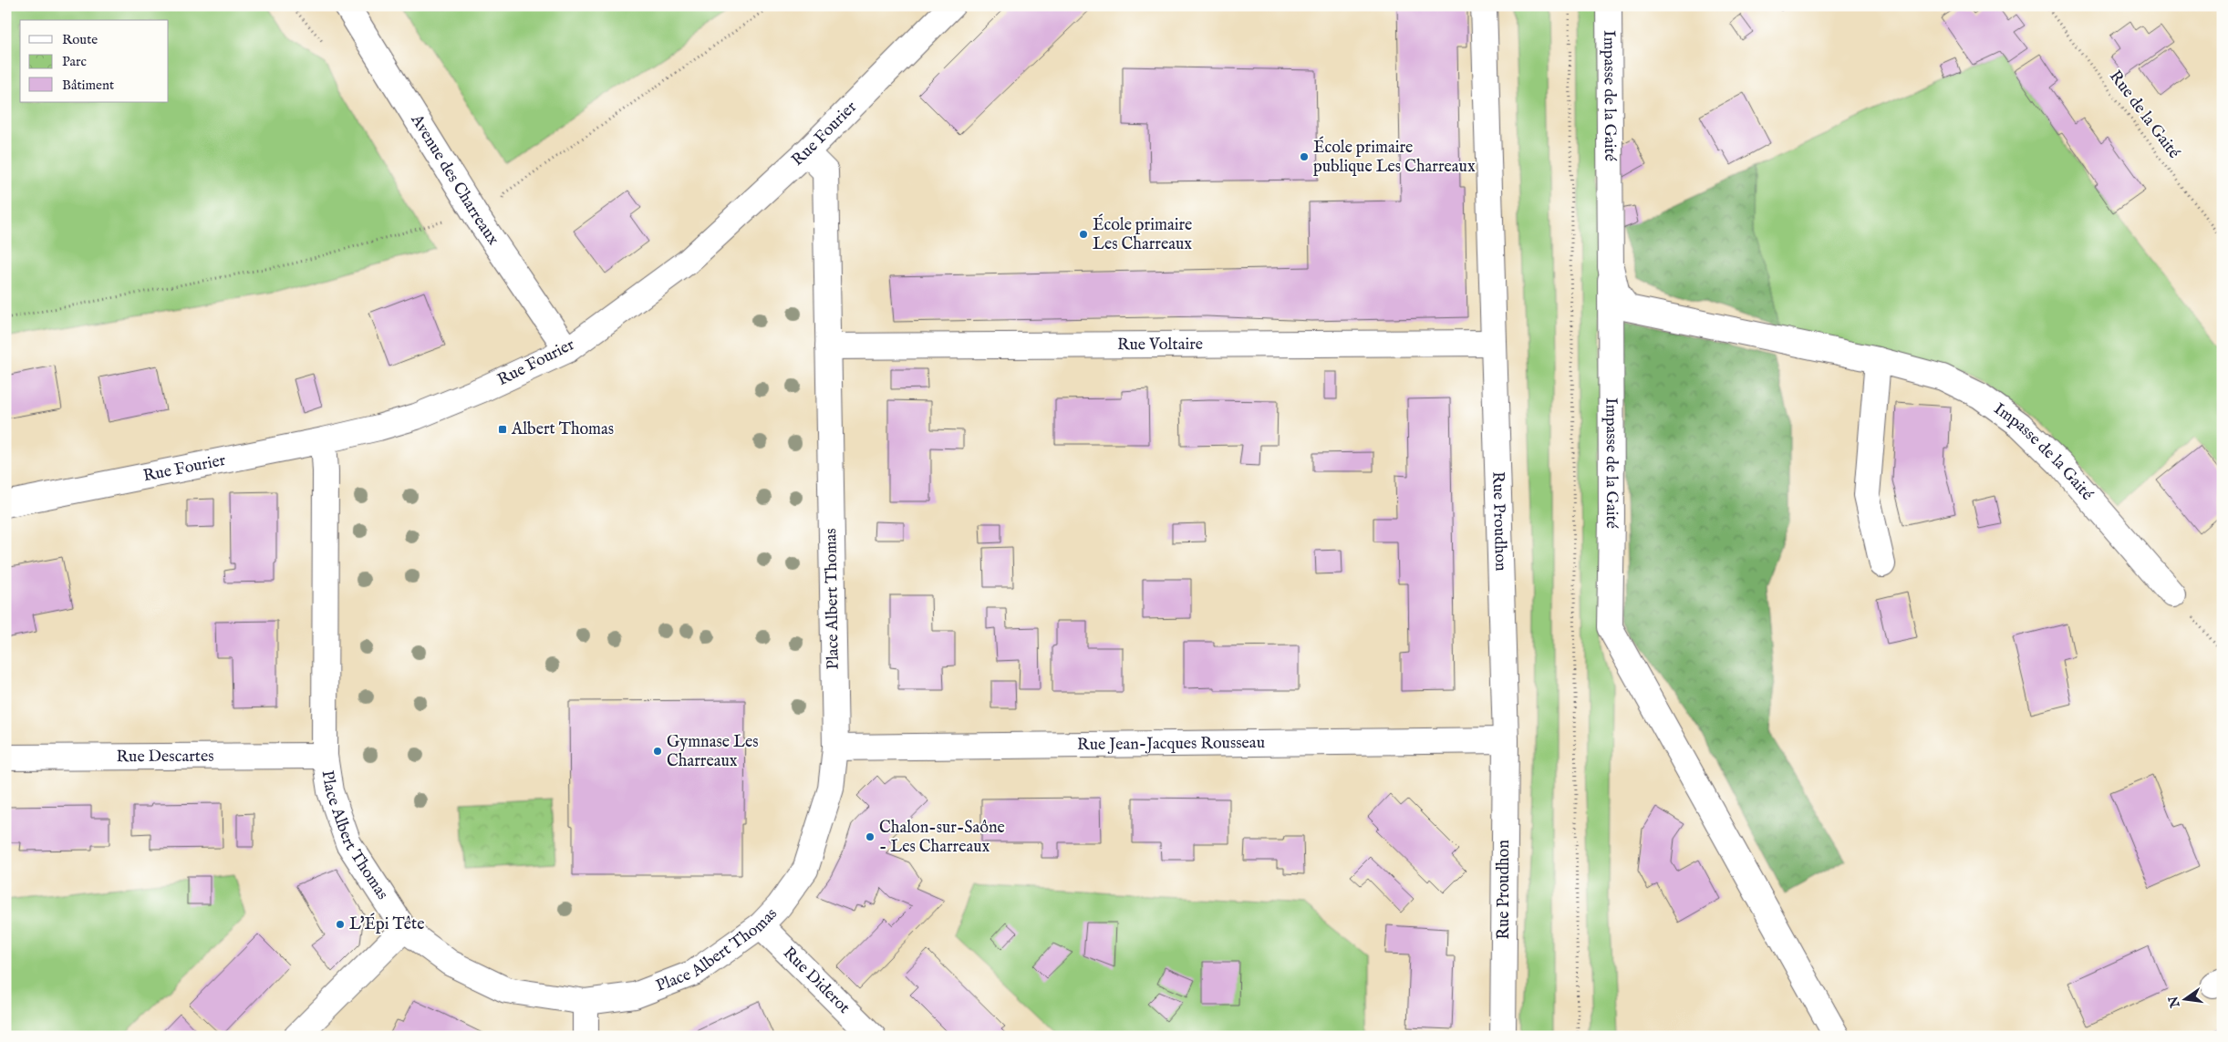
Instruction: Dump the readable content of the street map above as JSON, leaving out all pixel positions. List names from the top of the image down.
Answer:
{
  "streets": {
    "street": [
      "Impasse de la Gaité",
      "Rue Fourier",
      "Avenue des Charreaux",
      "Rue Voltaire",
      "Rue Proudhon",
      "Place Albert Thomas",
      "Rue Jean-Jacques Rousseau",
      "Rue Descartes",
      "Rue Diderot"
    ],
    "path": ["Rue de la Gaité"]
  },
  "crossings": [
    ["Rue Fourier", "Avenue des Charreaux"],
    ["Rue Fourier", "Place Albert Thomas"],
    ["Rue Voltaire", "Rue Proudhon"],
    ["Rue Voltaire", "Place Albert Thomas"],
    ["Rue Proudhon", "Rue Jean-Jacques Rousseau"],
    ["Place Albert Thomas", "Rue Jean-Jacques Rousseau"],
    ["Place Albert Thomas", "Rue Descartes"],
    ["Place Albert Thomas", "Rue Diderot"]
  ],
  "places": {
    "other": [
      "École primaire publique Les Charreaux",
      "École primaire Les Charreaux",
      "Gymnase Les Charreaux",
      "Chalon-sur-Saône - Les Charreaux",
      "L'Épi Tête"
    ],
    "transit": ["Albert Thomas"]
  },
  "legend": ["Route", "Parc", "Bâtiment"],
  "north": "left"
}
